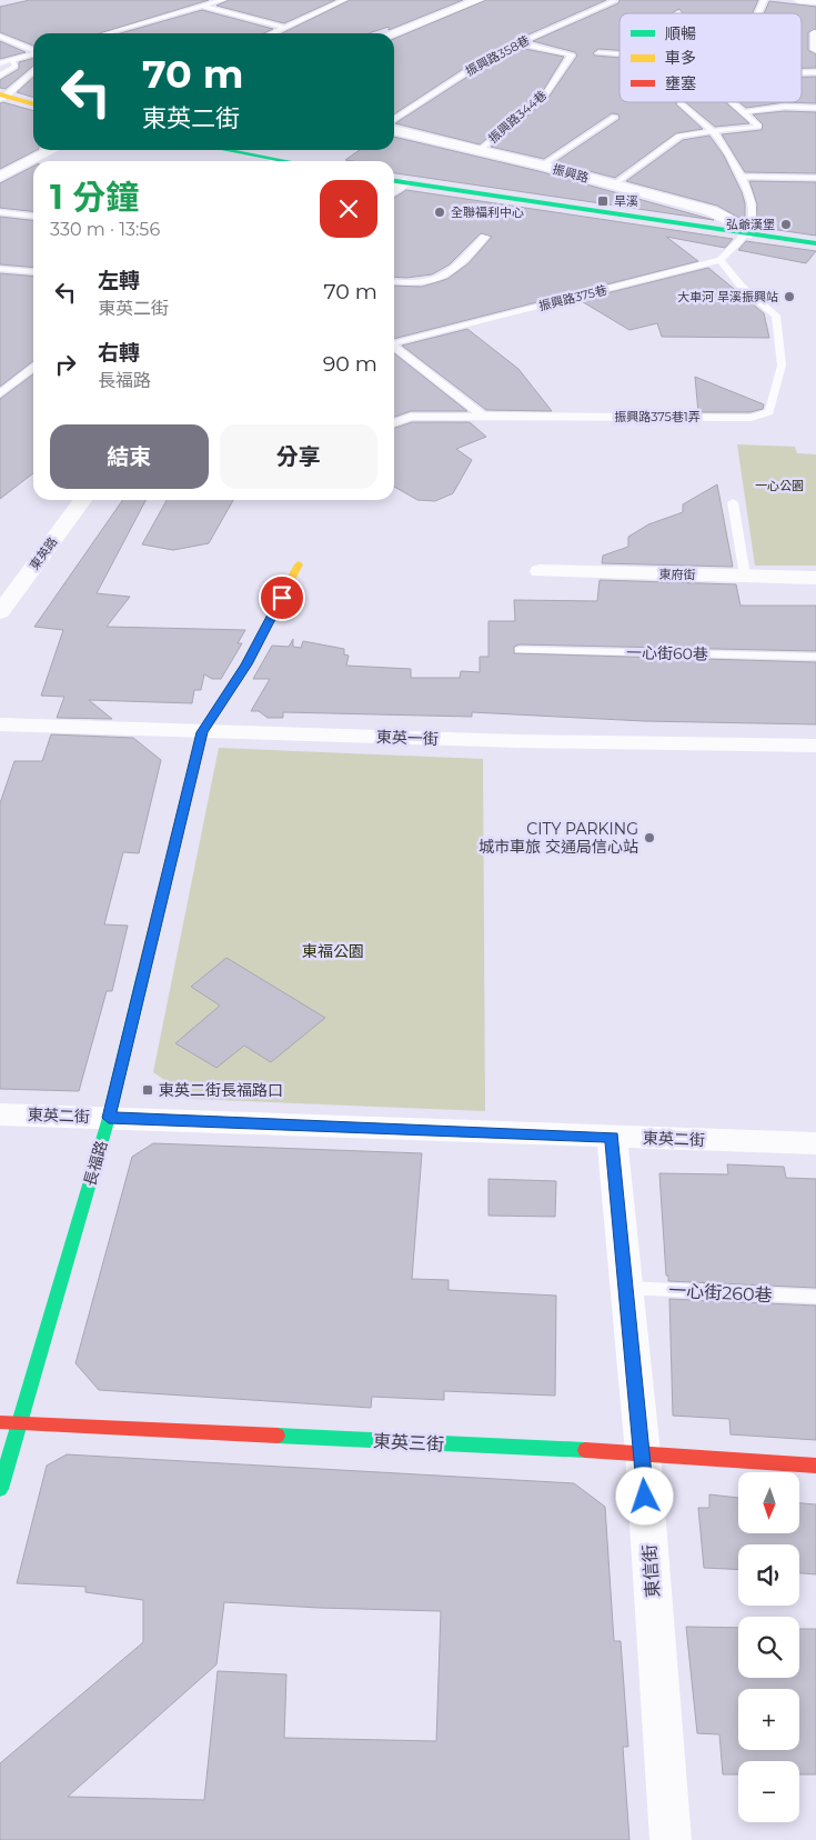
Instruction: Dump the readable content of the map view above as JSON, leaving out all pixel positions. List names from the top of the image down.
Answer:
{
  "streets": {
    "street": [
      "振興路",
      "東英路",
      "東府街",
      "東英一街",
      "東英二街",
      "長福路",
      "東英三街",
      "東信街"
    ],
    "lane": [
      "振興路358巷",
      "振興路344巷",
      "振興路375巷",
      "振興路375巷1弄",
      "一心街60巷",
      "一心街260巷"
    ]
  },
  "crossings": [
    ["振興路358巷", "振興路344巷"],
    ["振興路344巷", "振興路"],
    ["振興路375巷", "振興路375巷1弄"],
    ["東英一街", "長福路"],
    ["東英二街", "長福路"],
    ["東英二街", "東信街"],
    ["長福路", "東英三街"],
    ["一心街260巷", "東信街"],
    ["東英三街", "東信街"]
  ],
  "parks": ["一心公園", "東福公園"],
  "places": {
    "transit": ["旱溪", "東英二街長福路口"],
    "other": [
      "全聯福利中心",
      "弘爺漢堡",
      "大車河 旱溪振興站",
      "CITY PARKING 城市車旅 交通局信心站"
    ]
  },
  "legend": ["順暢", "車多", "壅塞"],
  "north": "bottom",
  "page": {
    "turn": ["70 m", "東英二街"],
    "heading": ["1 分鐘", "330 m · 13:56"],
    "list": [
      {
        "name": "左轉",
        "note": "東英二街",
        "value": "70 m"
      },
      {
        "name": "右轉",
        "note": "長福路",
        "value": "90 m"
      }
    ],
    "buttons": ["結束", "分享"],
    "map_buttons": ["+", "−"]
  }
}
